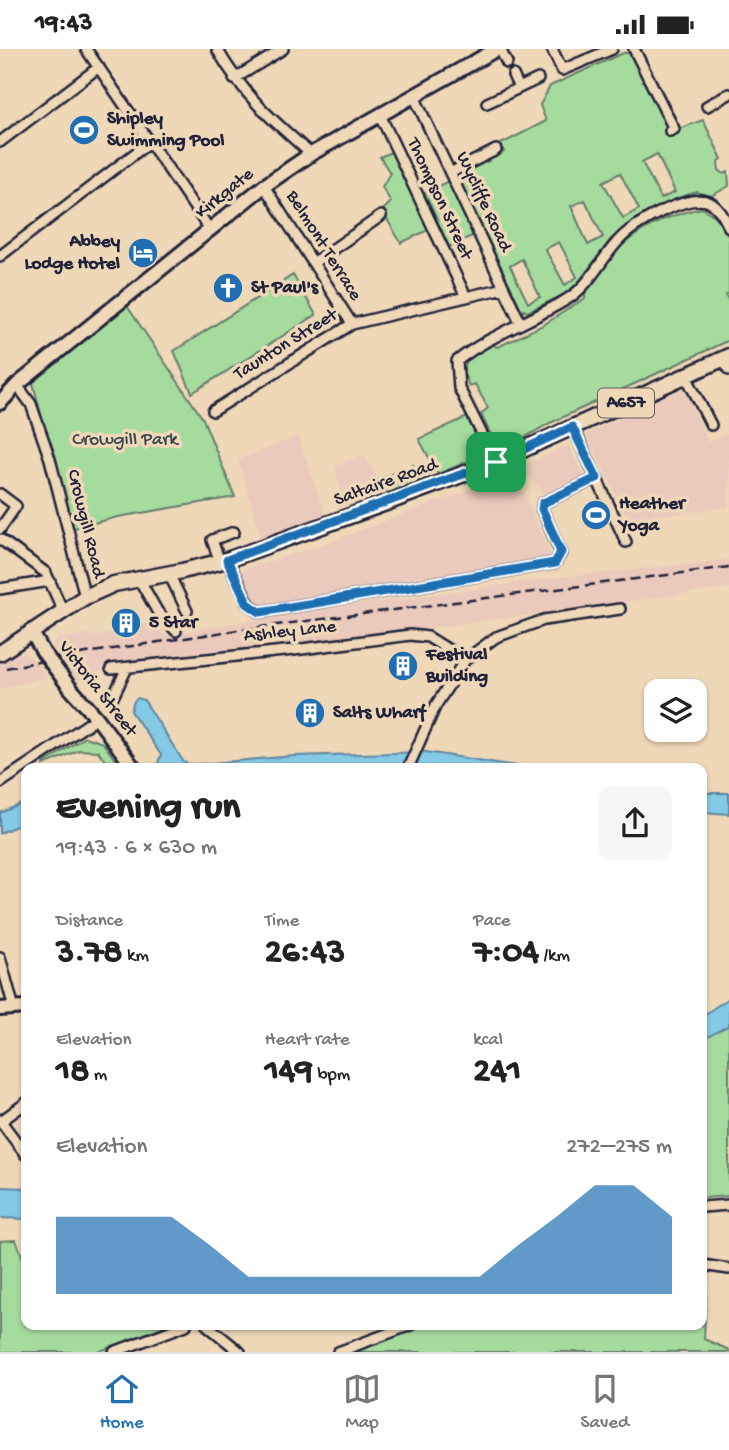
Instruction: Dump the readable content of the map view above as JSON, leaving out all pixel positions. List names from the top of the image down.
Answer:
{
  "streets": {
    "main road": ["A657", "Saltaire Road"],
    "street": [
      "Kirkgate",
      "Thompson Street",
      "Wycliffe Road",
      "Belmont Terrace",
      "Taunton Street",
      "Crowgill Road",
      "Ashley Lane",
      "Victoria Street"
    ]
  },
  "crossings": [
    ["Kirkgate", "Thompson Street"],
    ["Kirkgate", "Wycliffe Road"],
    ["Kirkgate", "Belmont Terrace"],
    ["Kirkgate", "Crowgill Road"],
    ["Thompson Street", "Taunton Street"],
    ["Wycliffe Road", "Taunton Street"],
    ["Belmont Terrace", "Taunton Street"],
    ["A657", "Saltaire Road"],
    ["A657", "Crowgill Road"],
    ["A657", "Victoria Street"],
    ["Saltaire Road", "Crowgill Road"]
  ],
  "parks": ["Crowgill Park"],
  "places": {
    "sports": ["Shipley Swimming Pool", "Heather Yoga"],
    "hotel": ["Abbey Lodge Hotel"],
    "church": ["St Paul's"],
    "building": ["5 Star", "Festival Building", "Salts Wharf"]
  },
  "page": {
    "status": "19:43",
    "heading": ["Evening run", "19:43 · 6 × 630 m"],
    "stats": [
      ["Distance", "3.78 km"],
      ["Time", "26:43"],
      ["Pace", "7:04 /km"],
      ["Elevation", "18 m"],
      ["Heart rate", "149 bpm"],
      ["kcal", "241"]
    ],
    "chart": ["Elevation", "272–275 m"],
    "tabs": ["Home", "Map", "Saved"]
  }
}
